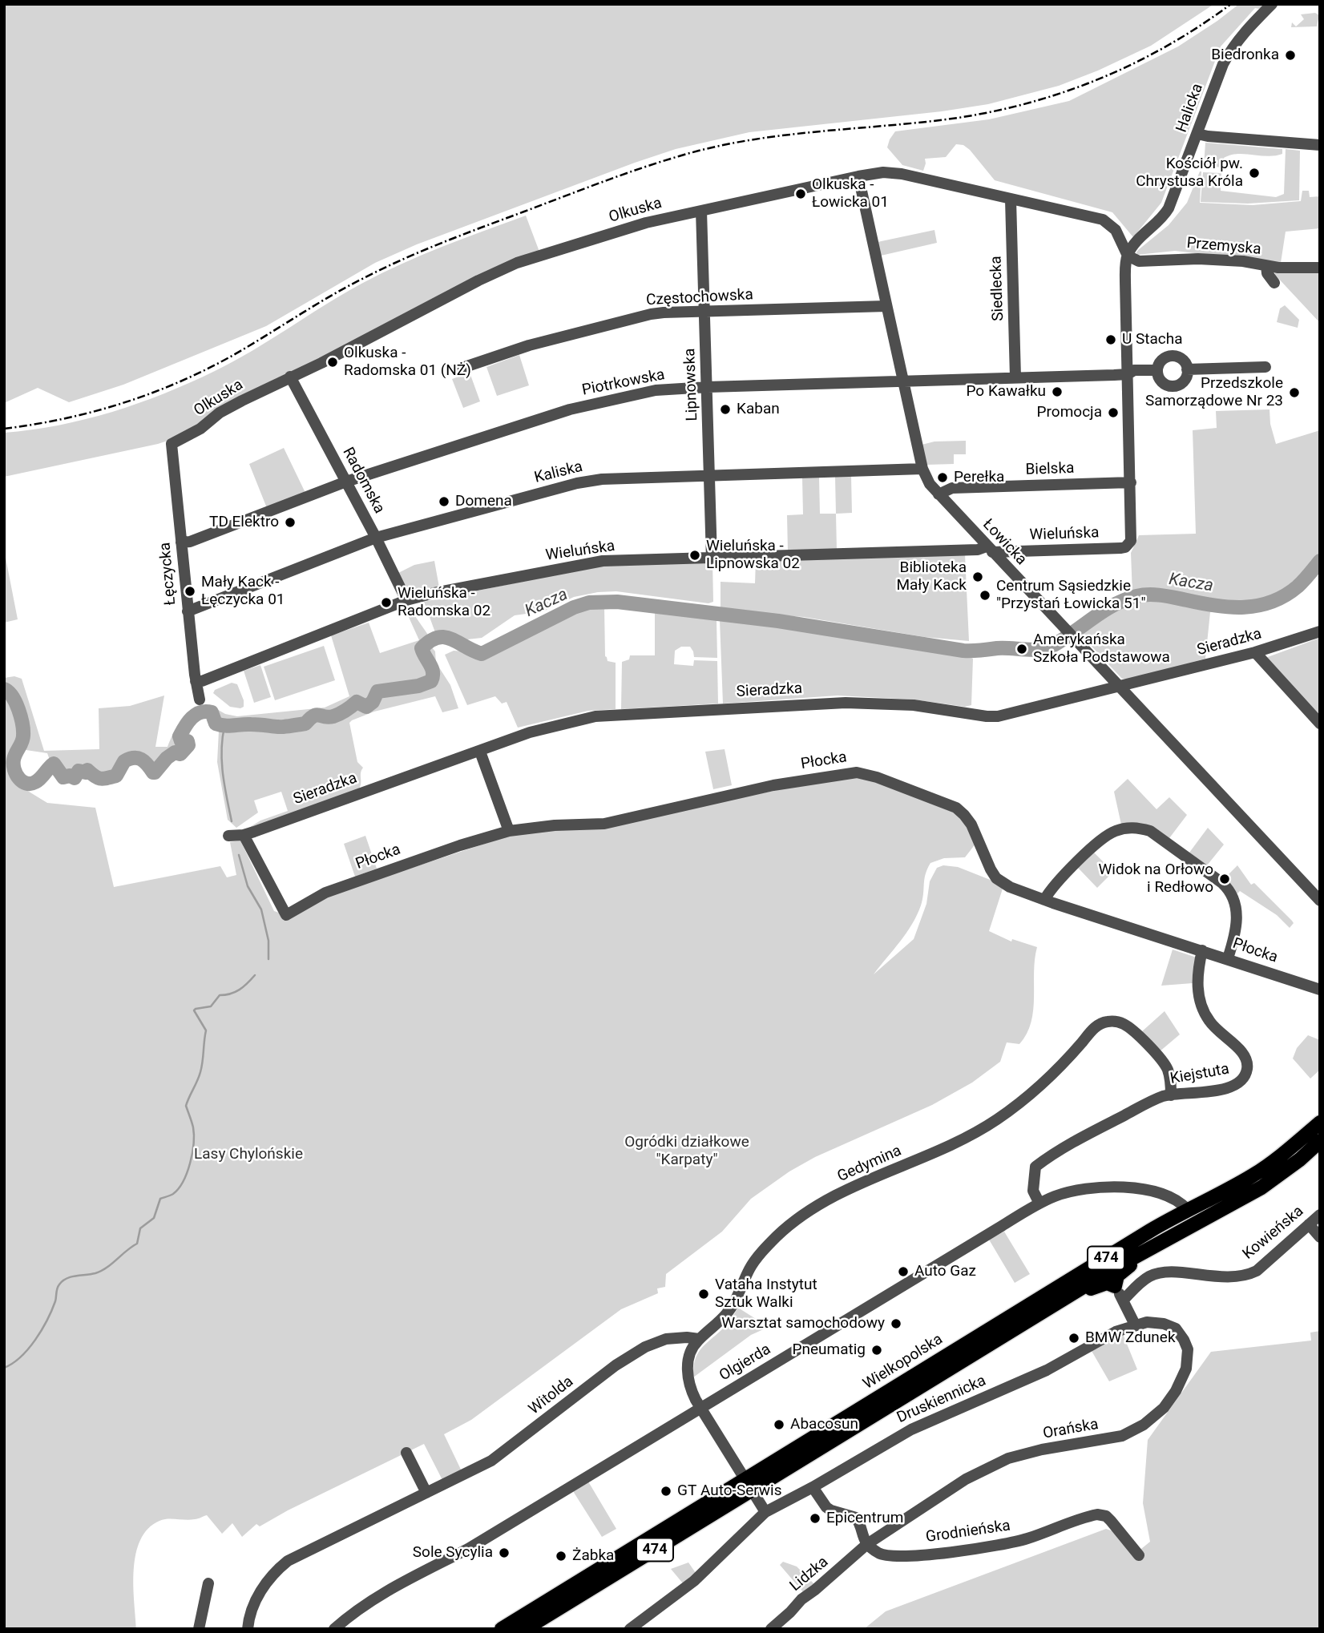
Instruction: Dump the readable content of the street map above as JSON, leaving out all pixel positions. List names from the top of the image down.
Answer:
{
  "streets": {
    "main road": ["474", "Wielkopolska"],
    "street": [
      "Halicka",
      "Olkuska",
      "Przemyska",
      "Siedlecka",
      "Częstochowska",
      "Piotrkowska",
      "Lipnowska",
      "Bielska",
      "Kaliska",
      "Radomska",
      "Wieluńska",
      "Łowicka",
      "Łęczycka",
      "Sieradzka",
      "Płocka",
      "Kiejstuta",
      "Gedymina",
      "Kowieńska",
      "Olgierda",
      "Witolda",
      "Druskiennicka",
      "Orańska",
      "Grodnieńska",
      "Lidzka"
    ]
  },
  "crossings": [
    ["Halicka", "Olkuska"],
    ["Halicka", "Przemyska"],
    ["Olkuska", "Przemyska"],
    ["Olkuska", "Siedlecka"],
    ["Olkuska", "Lipnowska"],
    ["Olkuska", "Radomska"],
    ["Olkuska", "Łowicka"],
    ["Olkuska", "Łęczycka"],
    ["Siedlecka", "Piotrkowska"],
    ["Częstochowska", "Lipnowska"],
    ["Częstochowska", "Łowicka"],
    ["Piotrkowska", "Lipnowska"],
    ["Piotrkowska", "Radomska"],
    ["Piotrkowska", "Łowicka"],
    ["Piotrkowska", "Łęczycka"],
    ["Lipnowska", "Kaliska"],
    ["Lipnowska", "Wieluńska"],
    ["Bielska", "Wieluńska"],
    ["Bielska", "Łowicka"],
    ["Kaliska", "Radomska"],
    ["Kaliska", "Łowicka"],
    ["Kaliska", "Łęczycka"],
    ["Radomska", "Wieluńska"],
    ["Wieluńska", "Łowicka"],
    ["Wieluńska", "Łęczycka"],
    ["Łowicka", "Sieradzka"],
    ["Sieradzka", "Płocka"],
    ["Płocka", "Kiejstuta"],
    ["Kiejstuta", "Gedymina"],
    ["Kiejstuta", "Olgierda"],
    ["Gedymina", "Wielkopolska"],
    ["Gedymina", "Olgierda"],
    ["Gedymina", "Witolda"],
    ["Wielkopolska", "Olgierda"],
    ["Druskiennicka", "Orańska"],
    ["Orańska", "Grodnieńska"],
    ["Orańska", "Lidzka"],
    ["Grodnieńska", "Lidzka"]
  ],
  "water": ["Kacza"],
  "parks": ["Ogródki działkowe \"Karpaty\"", "Lasy Chylońskie"],
  "places": [
    "Biedronka",
    "Kościół pw. Chrystusa Króla",
    "Olkuska - Łowicka 01",
    "U Stacha",
    "Olkuska - Radomska 01 (NŻ)",
    "Po Kawałku",
    "Przedszkole Samorządowe Nr 23",
    "Kaban",
    "Promocja",
    "Perełka",
    "Domena",
    "TD Elektro",
    "Wieluńska - Lipnowska 02",
    "Biblioteka Mały Kack",
    "Mały Kack - Łęczycka 01",
    "Centrum Sąsiedzkie \"Przystań Łowicka 51\"",
    "Wieluńska - Radomska 02",
    "Amerykańska Szkoła Podstawowa",
    "Widok na Orłowo i Redłowo",
    "Auto Gaz",
    "Vataha Instytut Sztuk Walki",
    "Warsztat samochodowy",
    "BMW Zdunek",
    "Pneumatig",
    "Abacosun",
    "GT Auto-Serwis",
    "Epicentrum",
    "Sole Sycylia",
    "Żabka"
  ]
}
